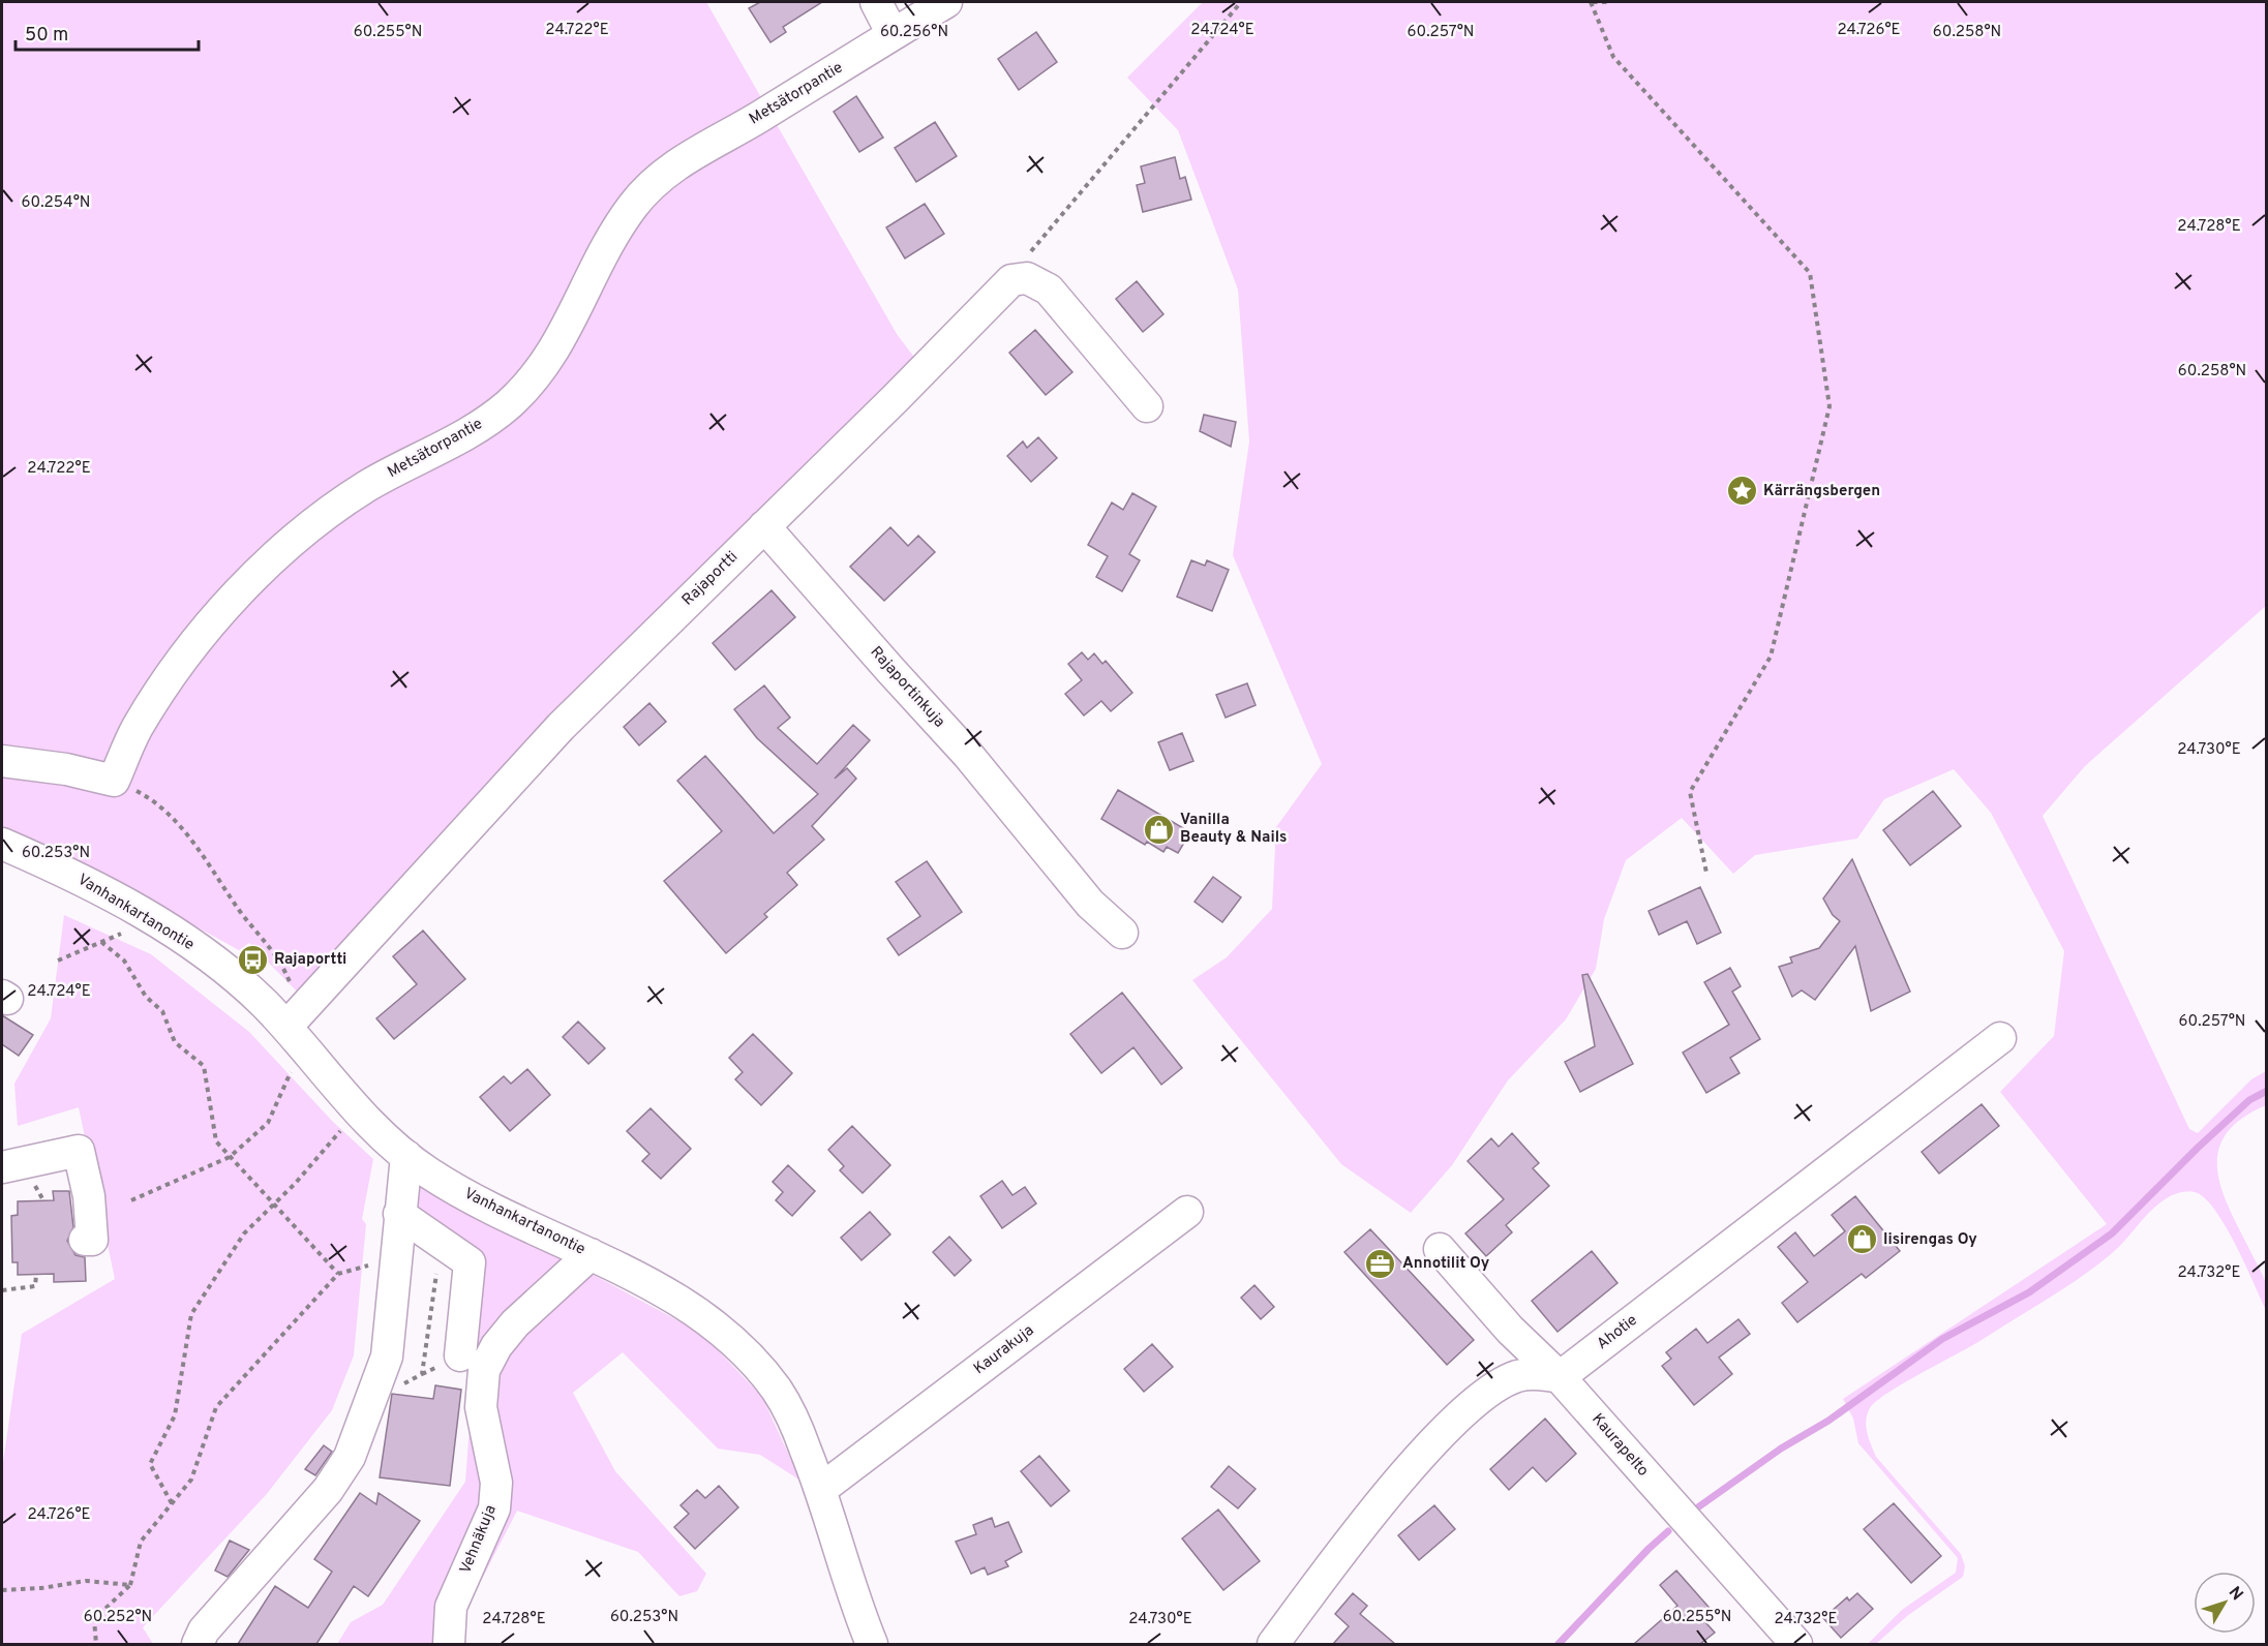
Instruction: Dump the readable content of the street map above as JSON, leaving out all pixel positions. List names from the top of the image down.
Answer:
{
  "streets": {
    "street": [
      "Metsätorpantie",
      "Rajaportti",
      "Rajaportinkuja",
      "Vanhankartanontie",
      "Ahotie",
      "Kaurakuja",
      "Kaurapelto",
      "Vehnäkuja"
    ]
  },
  "crossings": [
    ["Rajaportti", "Rajaportinkuja"],
    ["Rajaportti", "Vanhankartanontie"],
    ["Vanhankartanontie", "Kaurakuja"],
    ["Vanhankartanontie", "Vehnäkuja"],
    ["Ahotie", "Kaurapelto"]
  ],
  "places": {
    "place": ["Kärrängsbergen"],
    "shop": ["Vanilla Beauty & Nails", "Iisirengas Oy"],
    "bus stop": ["Rajaportti"],
    "office": ["Annotilit Oy"]
  },
  "scale_bar": "50 m",
  "north": "top right",
  "coordinates": [
    "24.726°E",
    "24.722°E",
    "24.724°E",
    "60.255°N",
    "60.256°N",
    "60.257°N",
    "60.258°N",
    "60.254°N",
    "24.728°E",
    "24.730°E",
    "60.253°N",
    "24.732°E",
    "60.252°N"
  ]
}
